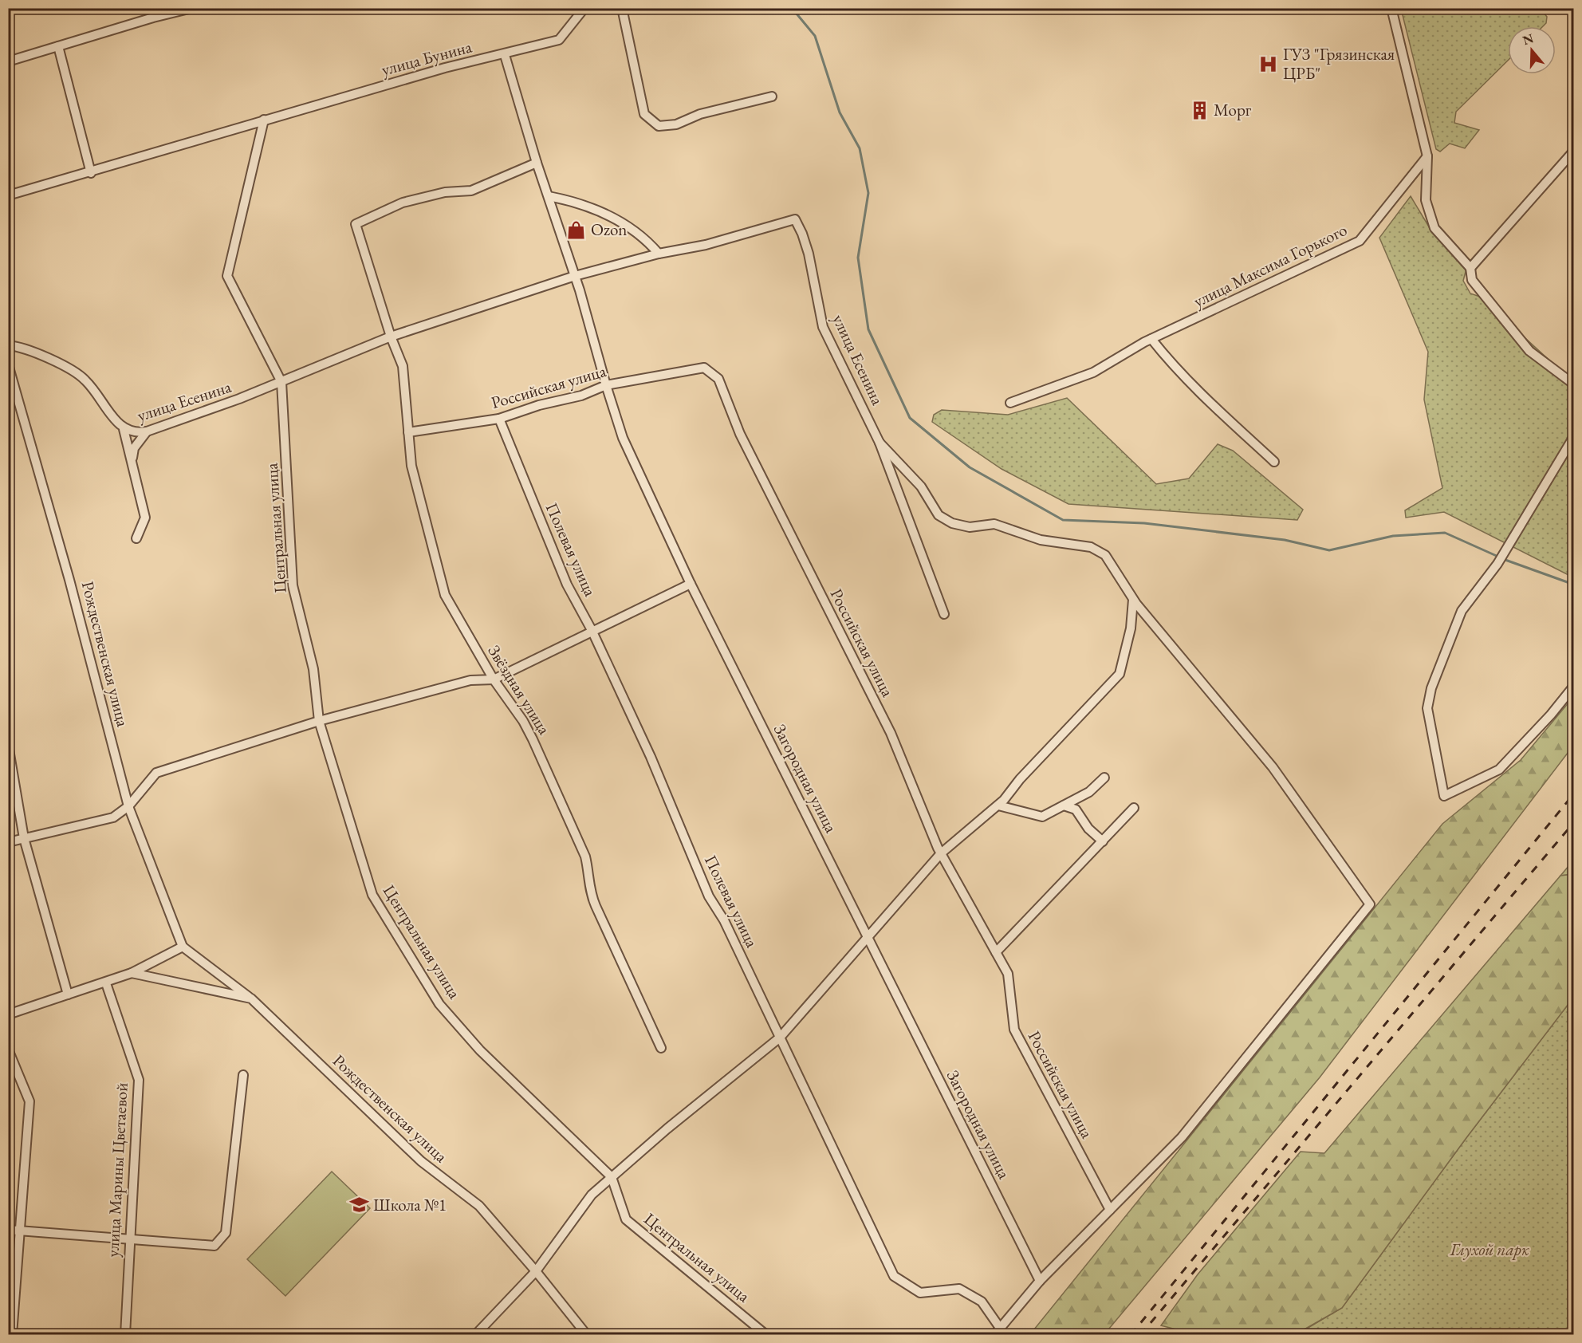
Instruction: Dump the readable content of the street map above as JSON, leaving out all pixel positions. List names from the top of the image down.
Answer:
{
  "streets": {
    "street": [
      "улица Бунина",
      "улица Максима Горького",
      "улица Есенина",
      "Российская улица",
      "Центральная улица",
      "Полевая улица",
      "Рождественская улица",
      "Звёздная улица",
      "Загородная улица",
      "улица Марины Цветаевой"
    ]
  },
  "crossings": [
    ["улица Есенина", "Центральная улица"],
    ["улица Есенина", "Звёздная улица"],
    ["улица Есенина", "Загородная улица"],
    ["Российская улица", "Полевая улица"],
    ["Российская улица", "Звёздная улица"],
    ["Российская улица", "Загородная улица"]
  ],
  "parks": ["Глухой парк"],
  "places": {
    "hospital": ["ГУЗ \"Грязинская ЦРБ\""],
    "building": ["Морг"],
    "shop": ["Ozon"],
    "school or university": ["Школа №1"]
  },
  "north": "top"
}
